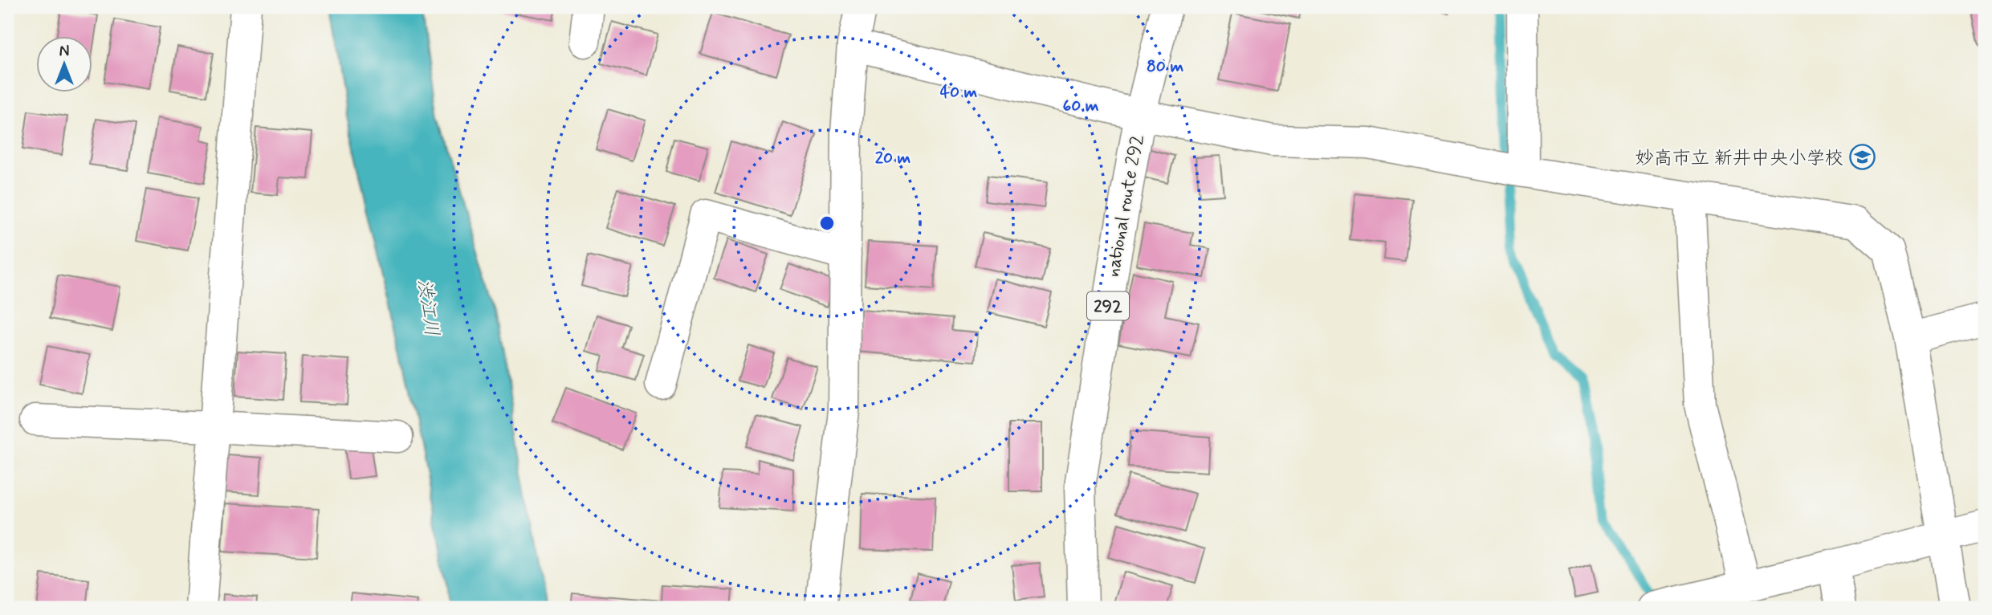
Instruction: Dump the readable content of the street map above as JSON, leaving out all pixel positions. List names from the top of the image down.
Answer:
{
  "streets": {
    "main road": ["national route 292", "292"]
  },
  "water": ["渋江川"],
  "places": {
    "school or university": ["妙高市立 新井中央小学校"]
  },
  "north": "top",
  "rings": [
    "80 m",
    "40 m",
    "60 m",
    "20 m"
  ]
}
